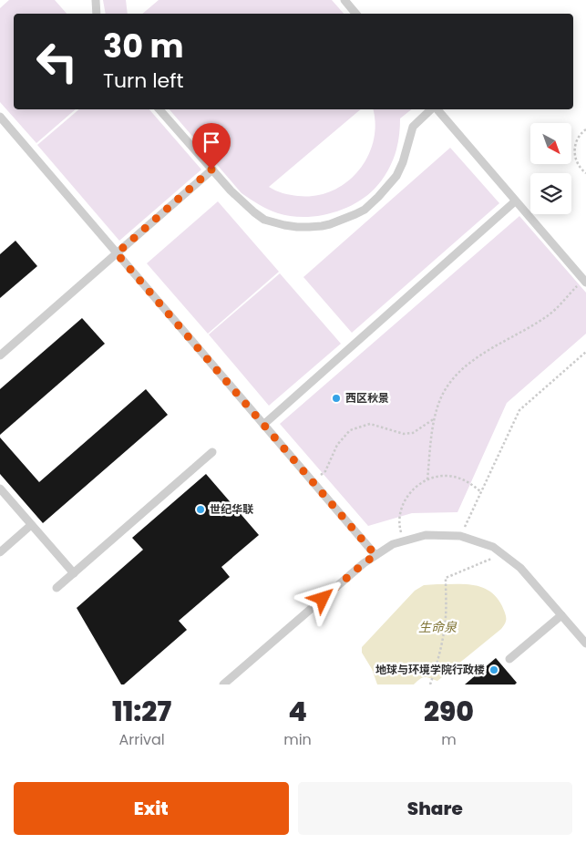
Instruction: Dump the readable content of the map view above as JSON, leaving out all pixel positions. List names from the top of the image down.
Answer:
{
  "water": ["生命泉"],
  "places": ["西区秋景", "世纪华联", "地球与环境学院行政楼"],
  "north": "bottom right",
  "page": {
    "turn": ["30 m", "Turn left"],
    "eta": [
      "11:27",
      "Arrival",
      "4",
      "min",
      "290",
      "m"
    ],
    "buttons": ["Exit", "Share"]
  }
}
